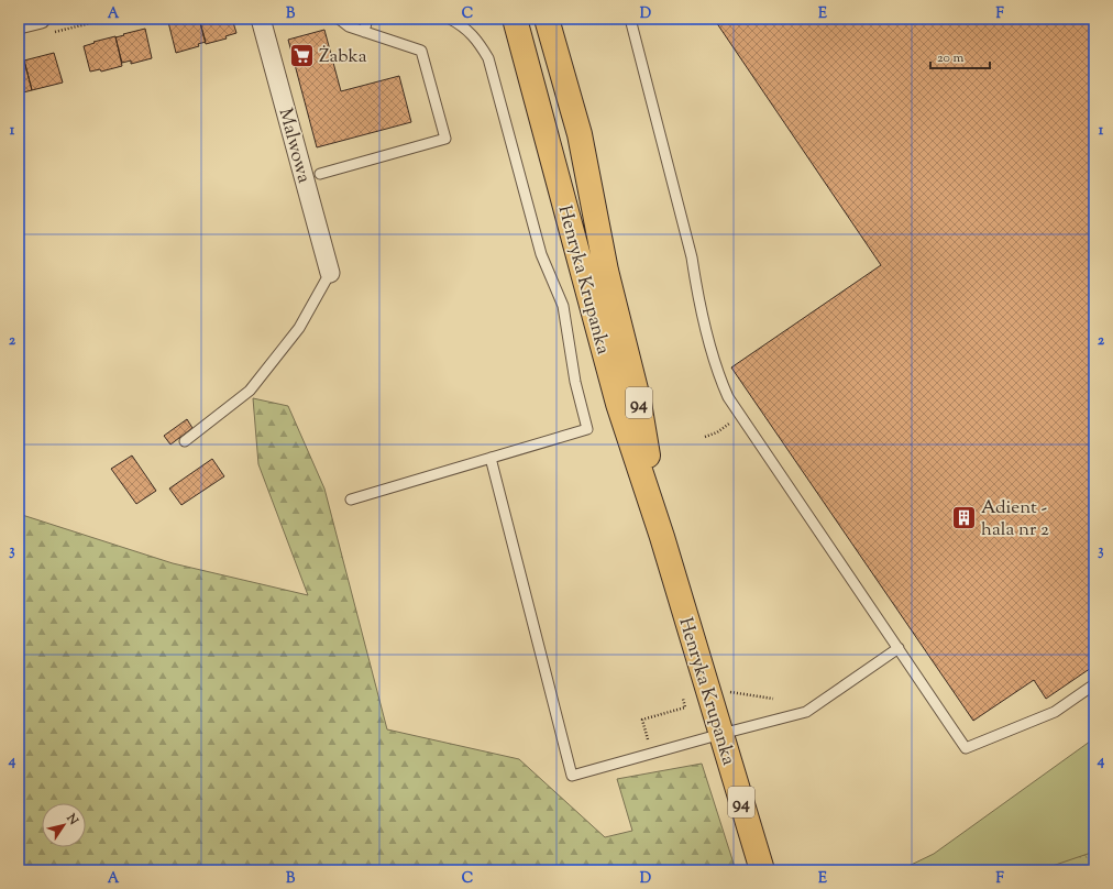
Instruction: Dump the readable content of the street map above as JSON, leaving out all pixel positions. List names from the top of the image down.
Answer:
{
  "streets": {
    "main road": ["Henryka Krupanka", "94"],
    "street": ["Malwowa"]
  },
  "places": {
    "supermarket": ["Żabka"],
    "building": ["Adient - hala nr 2"]
  },
  "scale_bar": "20 m",
  "north": "top right",
  "grid": {
    "columns": [
      "A",
      "B",
      "C",
      "D",
      "E",
      "F"
    ],
    "rows": [
      "1",
      "2",
      "3",
      "4"
    ]
  }
}
